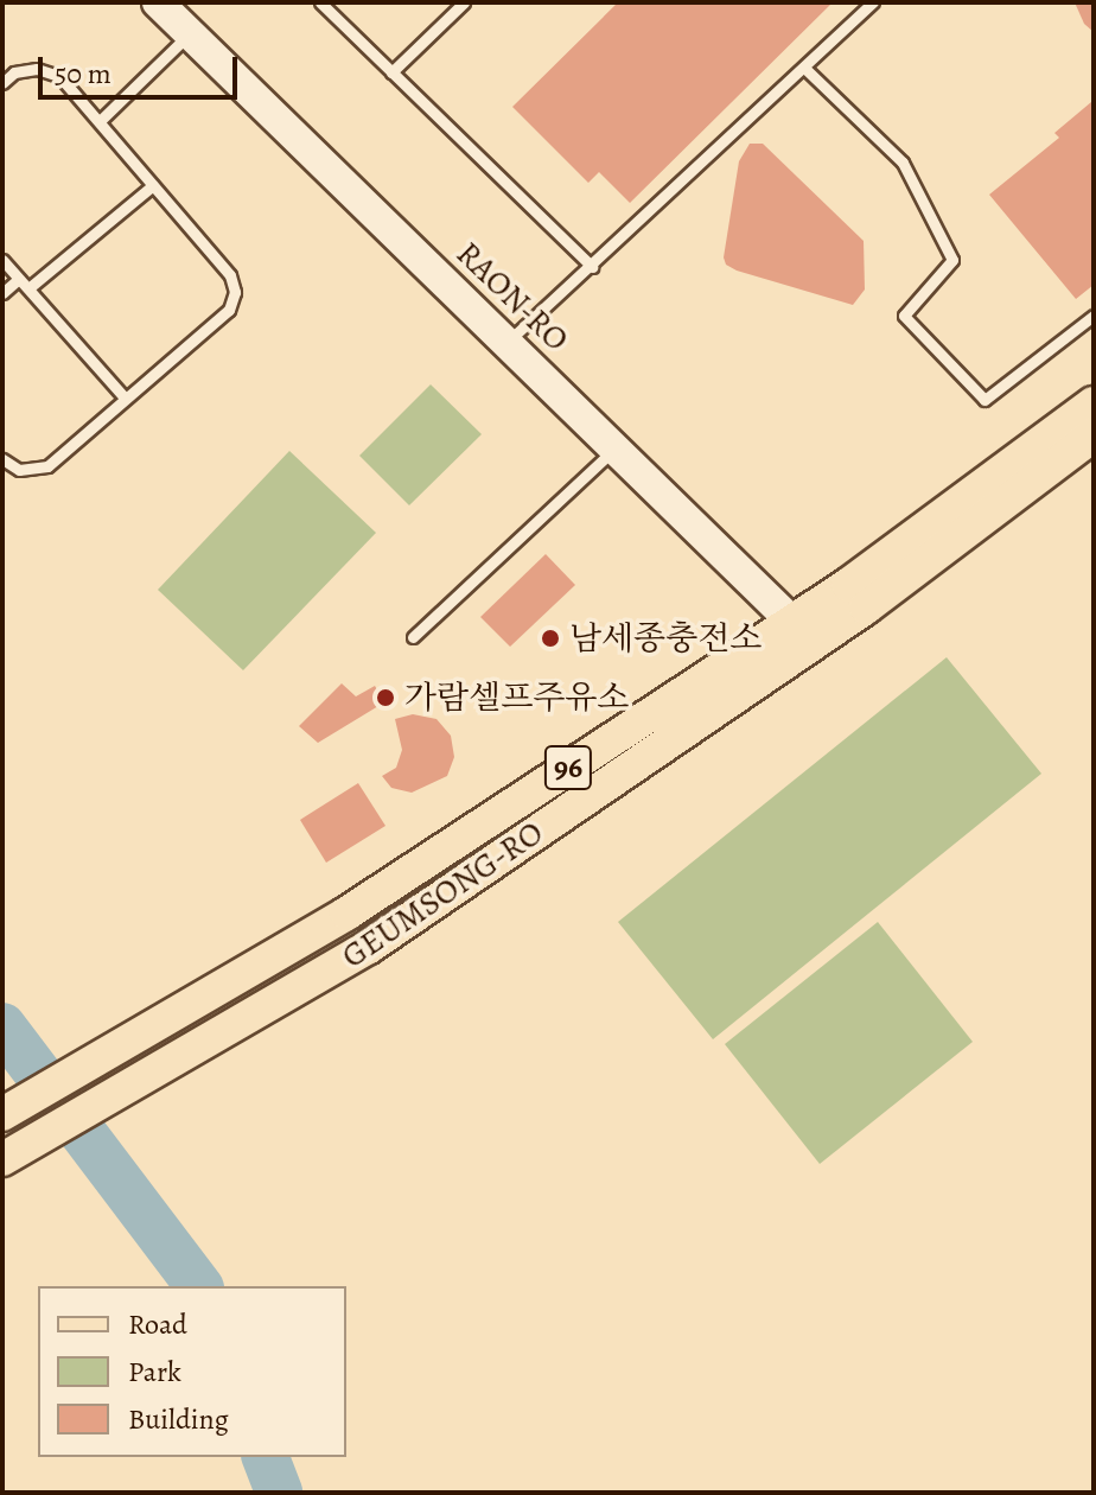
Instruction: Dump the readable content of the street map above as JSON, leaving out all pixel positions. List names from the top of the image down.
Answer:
{
  "streets": {
    "main road": ["RAON-RO", "96", "GEUMSONG-RO"]
  },
  "crossings": [
    ["RAON-RO", "GEUMSONG-RO"]
  ],
  "places": ["남세종충전소", "가람셀프주유소"],
  "legend": ["Road", "Park", "Building"],
  "scale_bar": "50 m"
}
